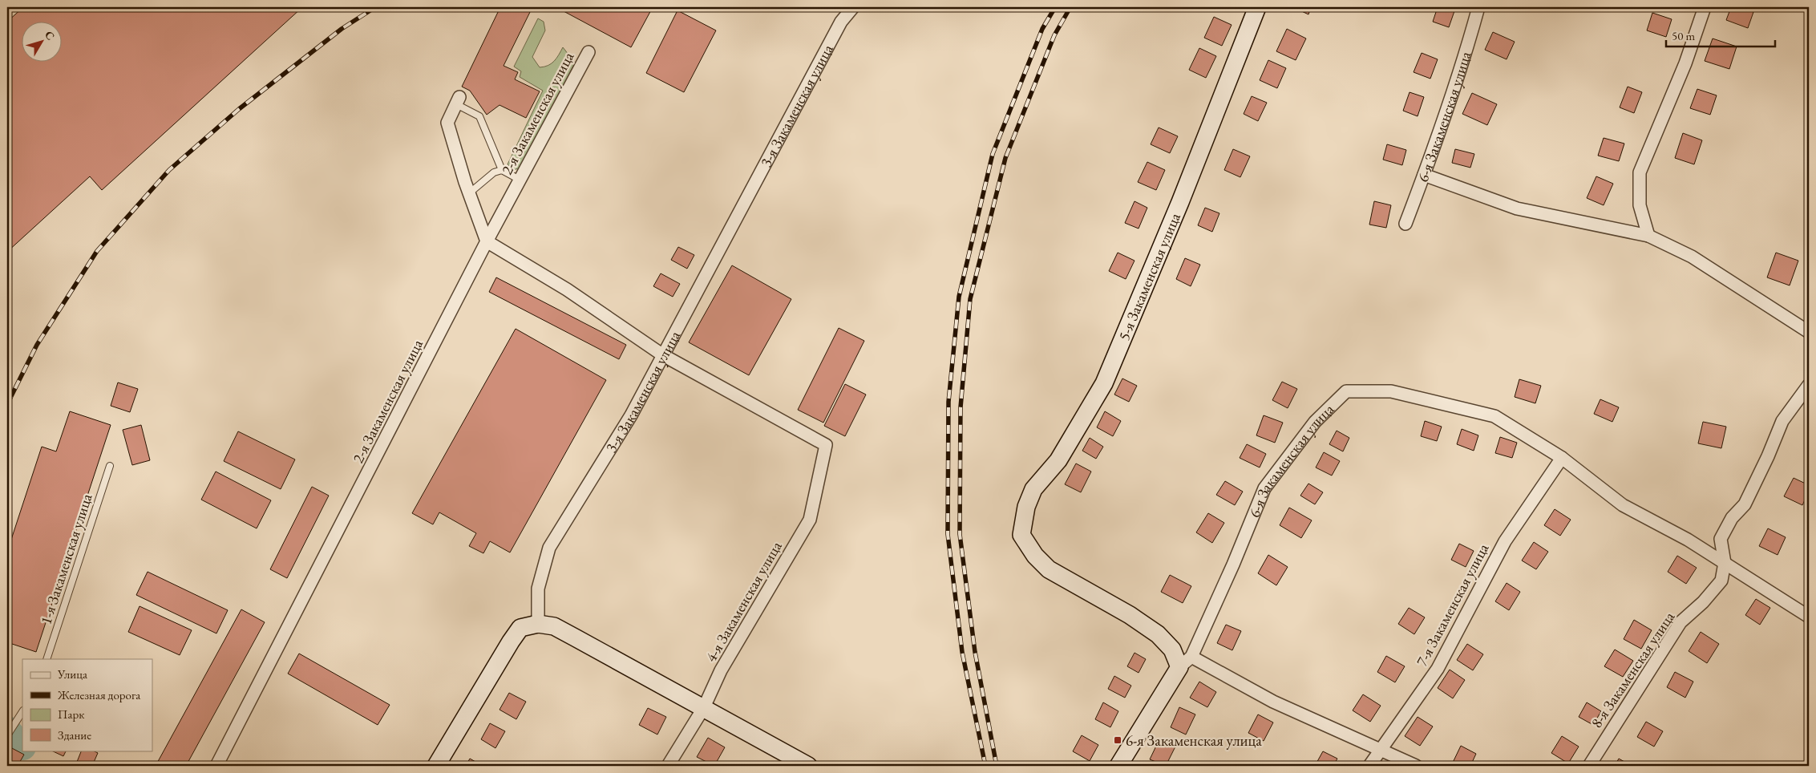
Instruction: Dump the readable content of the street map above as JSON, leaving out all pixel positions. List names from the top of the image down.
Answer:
{
  "streets": {
    "street": [
      "3-я Закаменская улица",
      "2-я Закаменская улица",
      "6-я Закаменская улица",
      "5-я Закаменская улица",
      "4-я Закаменская улица",
      "7-я Закаменская улица",
      "8-я Закаменская улица"
    ],
    "lane": ["1-я Закаменская улица"]
  },
  "crossings": [
    ["3-я Закаменская улица", "4-я Закаменская улица"],
    ["6-я Закаменская улица", "5-я Закаменская улица"],
    ["6-я Закаменская улица", "7-я Закаменская улица"]
  ],
  "places": {
    "transit": ["6-я Закаменская улица"]
  },
  "legend": [
    "Улица",
    "Железная дорога",
    "Парк",
    "Здание"
  ],
  "scale_bar": "50 m",
  "north": "top right"
}
